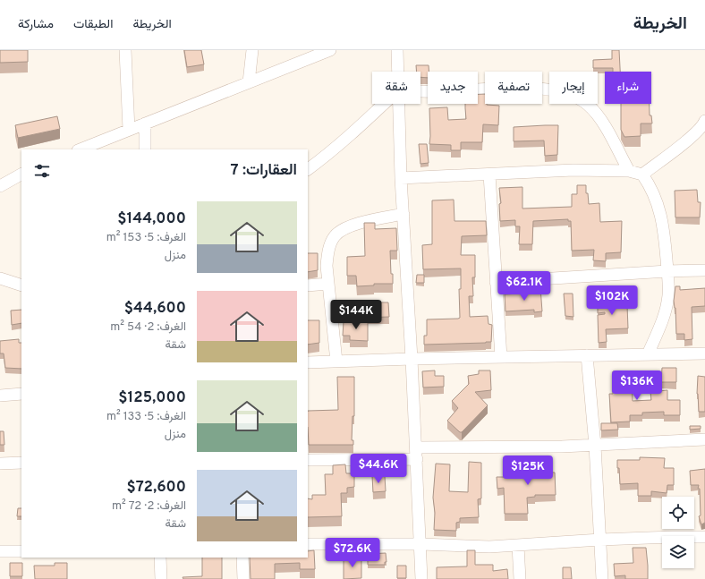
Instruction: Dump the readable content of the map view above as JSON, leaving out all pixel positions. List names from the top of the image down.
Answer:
{
  "page": {
    "header": "الخريطة",
    "nav": ["الخريطة", "الطبقات", "مشاركة"],
    "chip": [
      "شراء",
      "إيجار",
      "تصفية",
      "جديد",
      "شقة"
    ],
    "heading": "العقارات: 7",
    "list": [
      {
        "name": "$144,000",
        "note": "الغرف: 5 · 153 m² · منزل"
      },
      {
        "name": "$44,600",
        "note": "الغرف: 2 · 54 m² · شقة"
      },
      {
        "name": "$125,000",
        "note": "الغرف: 5 · 133 m² · منزل"
      },
      {
        "name": "$72,600",
        "note": "الغرف: 2 · 72 m² · شقة"
      }
    ],
    "price": [
      "$62.1K",
      "$102K",
      "$144K",
      "$136K",
      "$44.6K",
      "$125K",
      "$72.6K"
    ]
  }
}
